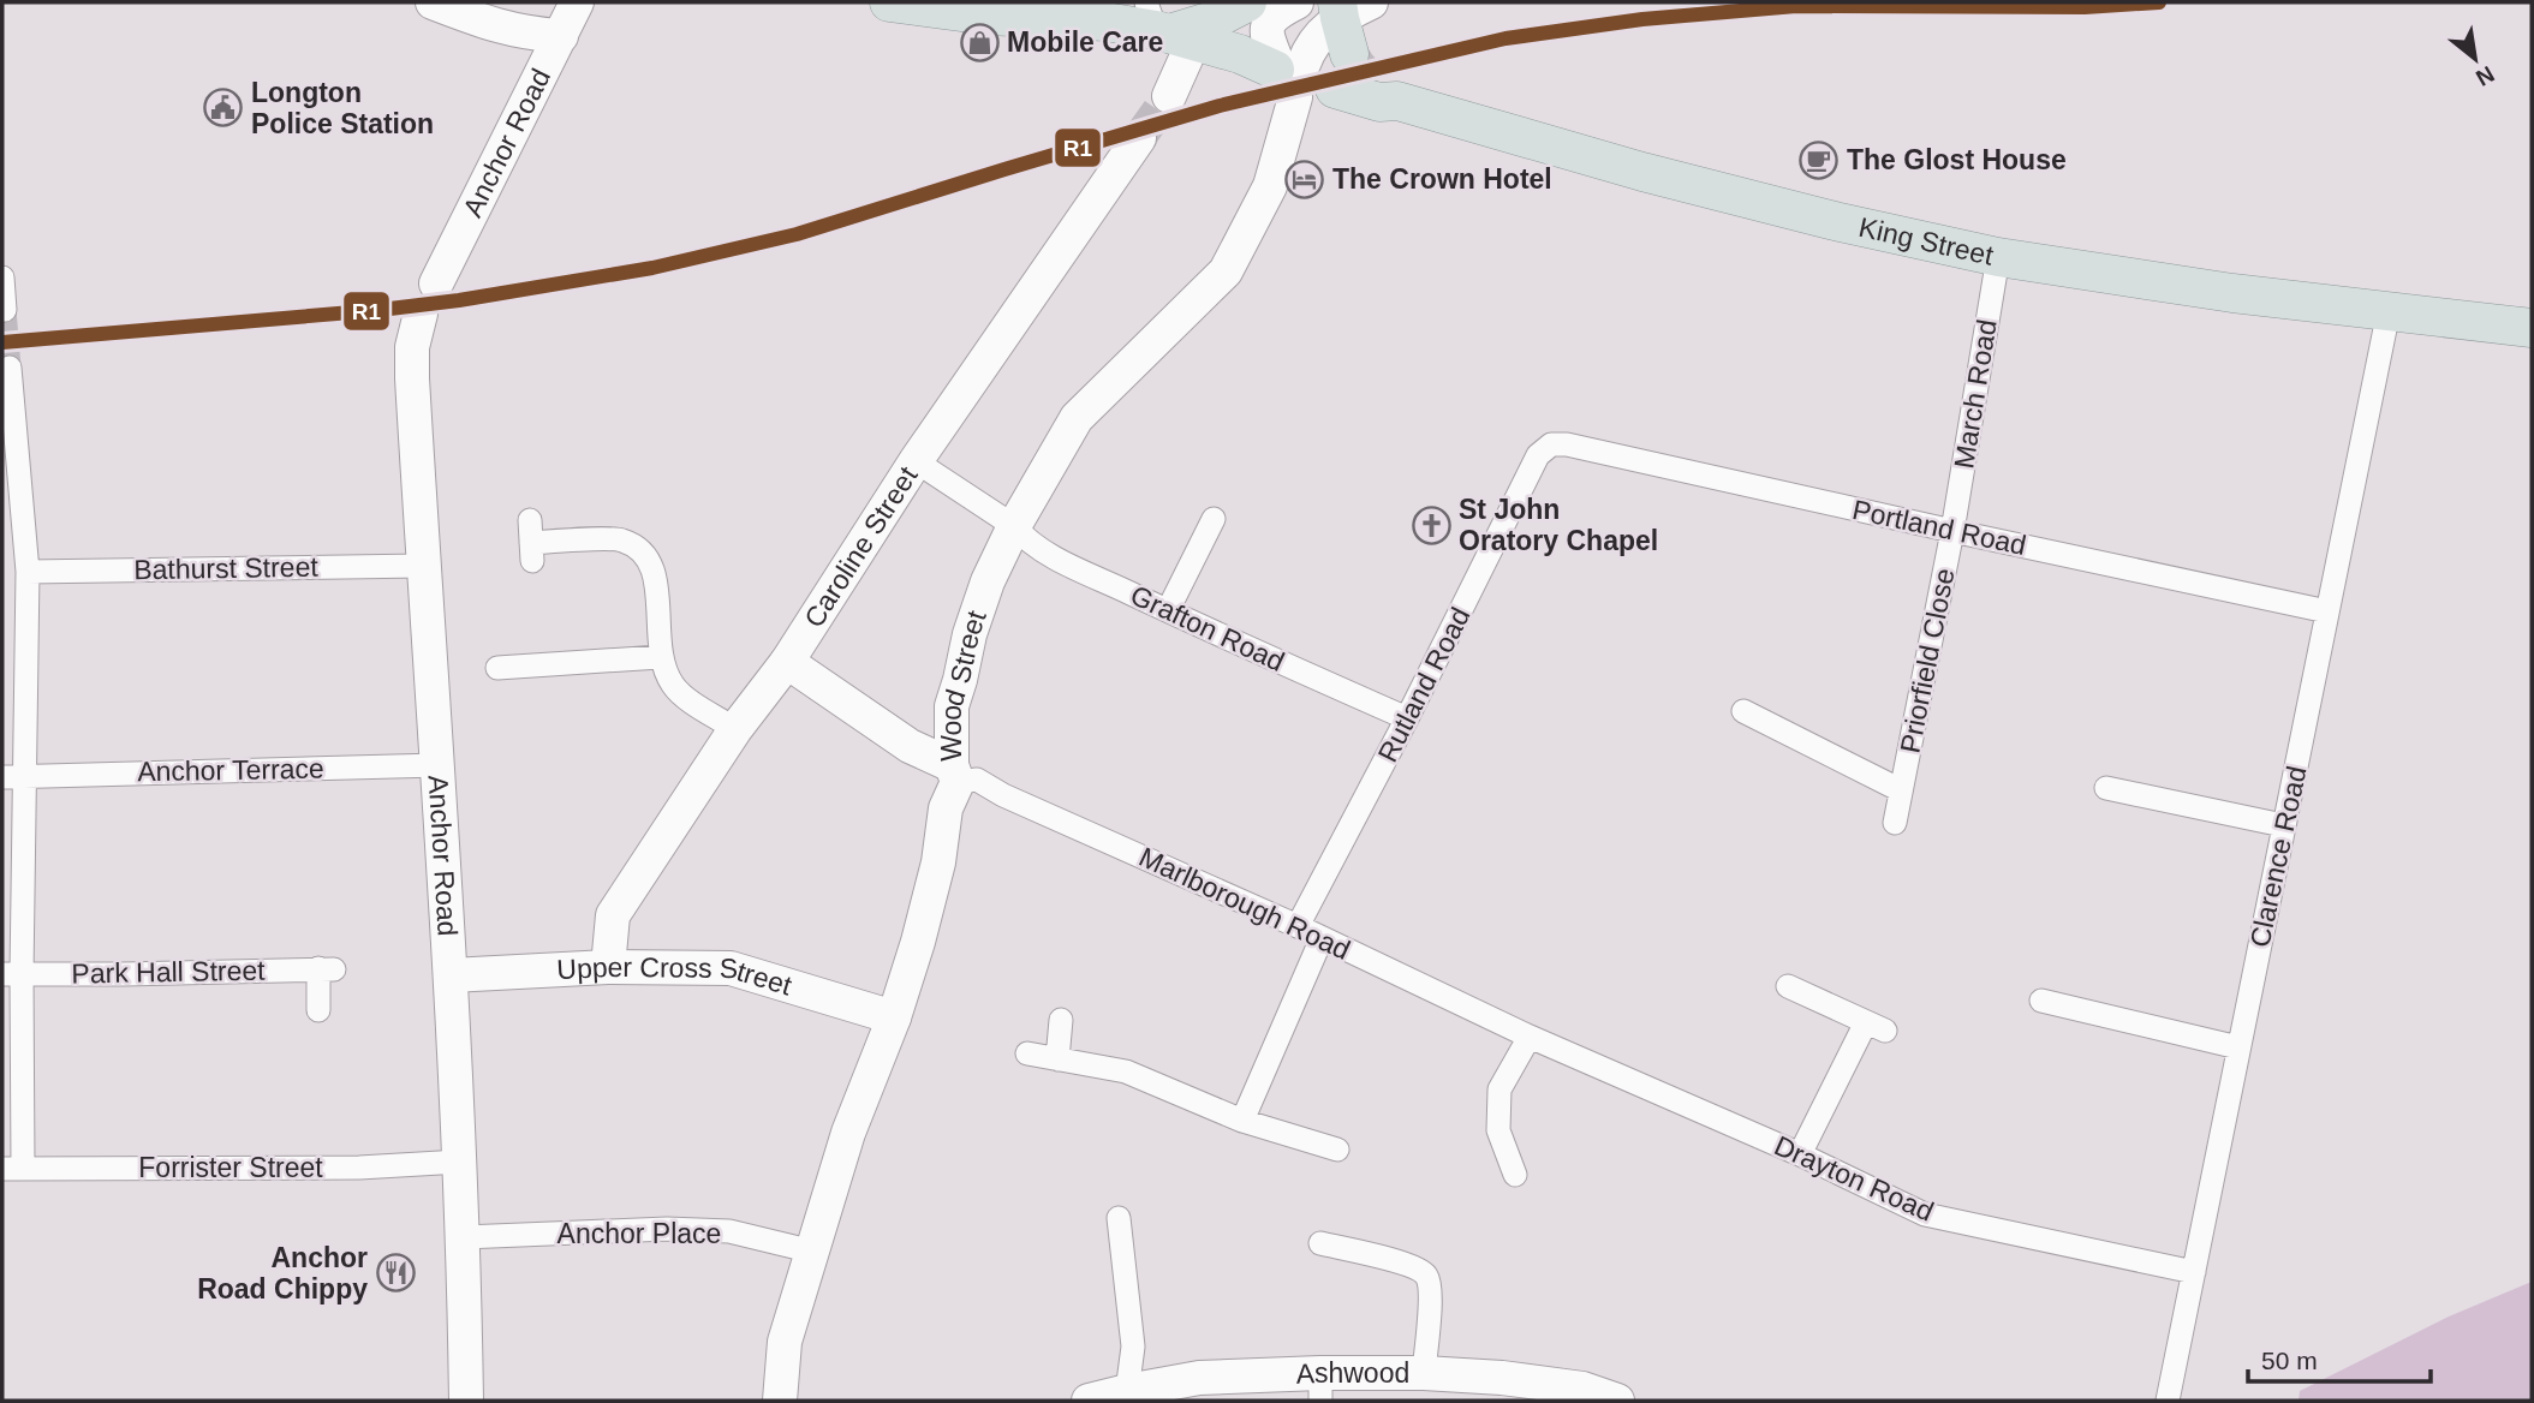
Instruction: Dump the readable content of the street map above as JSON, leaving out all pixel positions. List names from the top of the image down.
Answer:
{
  "streets": {
    "main road": ["King Street"],
    "street": [
      "Anchor Road",
      "March Road",
      "Portland Road",
      "Caroline Street",
      "Bathurst Street",
      "Grafton Road",
      "Priorfield Close",
      "Rutland Road",
      "Wood Street",
      "Anchor Terrace",
      "Clarence Road",
      "Marlborough Road",
      "Park Hall Street",
      "Upper Cross Street",
      "Forrister Street",
      "Drayton Road",
      "Anchor Place",
      "Ashwood"
    ]
  },
  "crossings": [
    ["Anchor Road", "Bathurst Street"],
    ["Anchor Road", "Anchor Terrace"],
    ["Anchor Road", "Upper Cross Street"],
    ["Anchor Road", "Forrister Street"],
    ["Anchor Road", "Anchor Place"],
    ["King Street", "March Road"],
    ["King Street", "Clarence Road"],
    ["March Road", "Portland Road"],
    ["March Road", "Priorfield Close"],
    ["Portland Road", "Priorfield Close"],
    ["Portland Road", "Rutland Road"],
    ["Portland Road", "Clarence Road"],
    ["Caroline Street", "Grafton Road"],
    ["Caroline Street", "Upper Cross Street"],
    ["Grafton Road", "Rutland Road"],
    ["Grafton Road", "Wood Street"],
    ["Rutland Road", "Marlborough Road"],
    ["Wood Street", "Marlborough Road"],
    ["Wood Street", "Upper Cross Street"],
    ["Wood Street", "Anchor Place"],
    ["Clarence Road", "Drayton Road"],
    ["Marlborough Road", "Drayton Road"]
  ],
  "places": {
    "shop": ["Mobile Care"],
    "public building": ["Longton Police Station"],
    "cafe": ["The Glost House"],
    "hotel": ["The Crown Hotel"],
    "church": ["St John Oratory Chapel"],
    "restaurant": ["Anchor Road Chippy"]
  },
  "lines": ["transit line R1"],
  "scale_bar": "50 m",
  "north": "bottom right"
}
